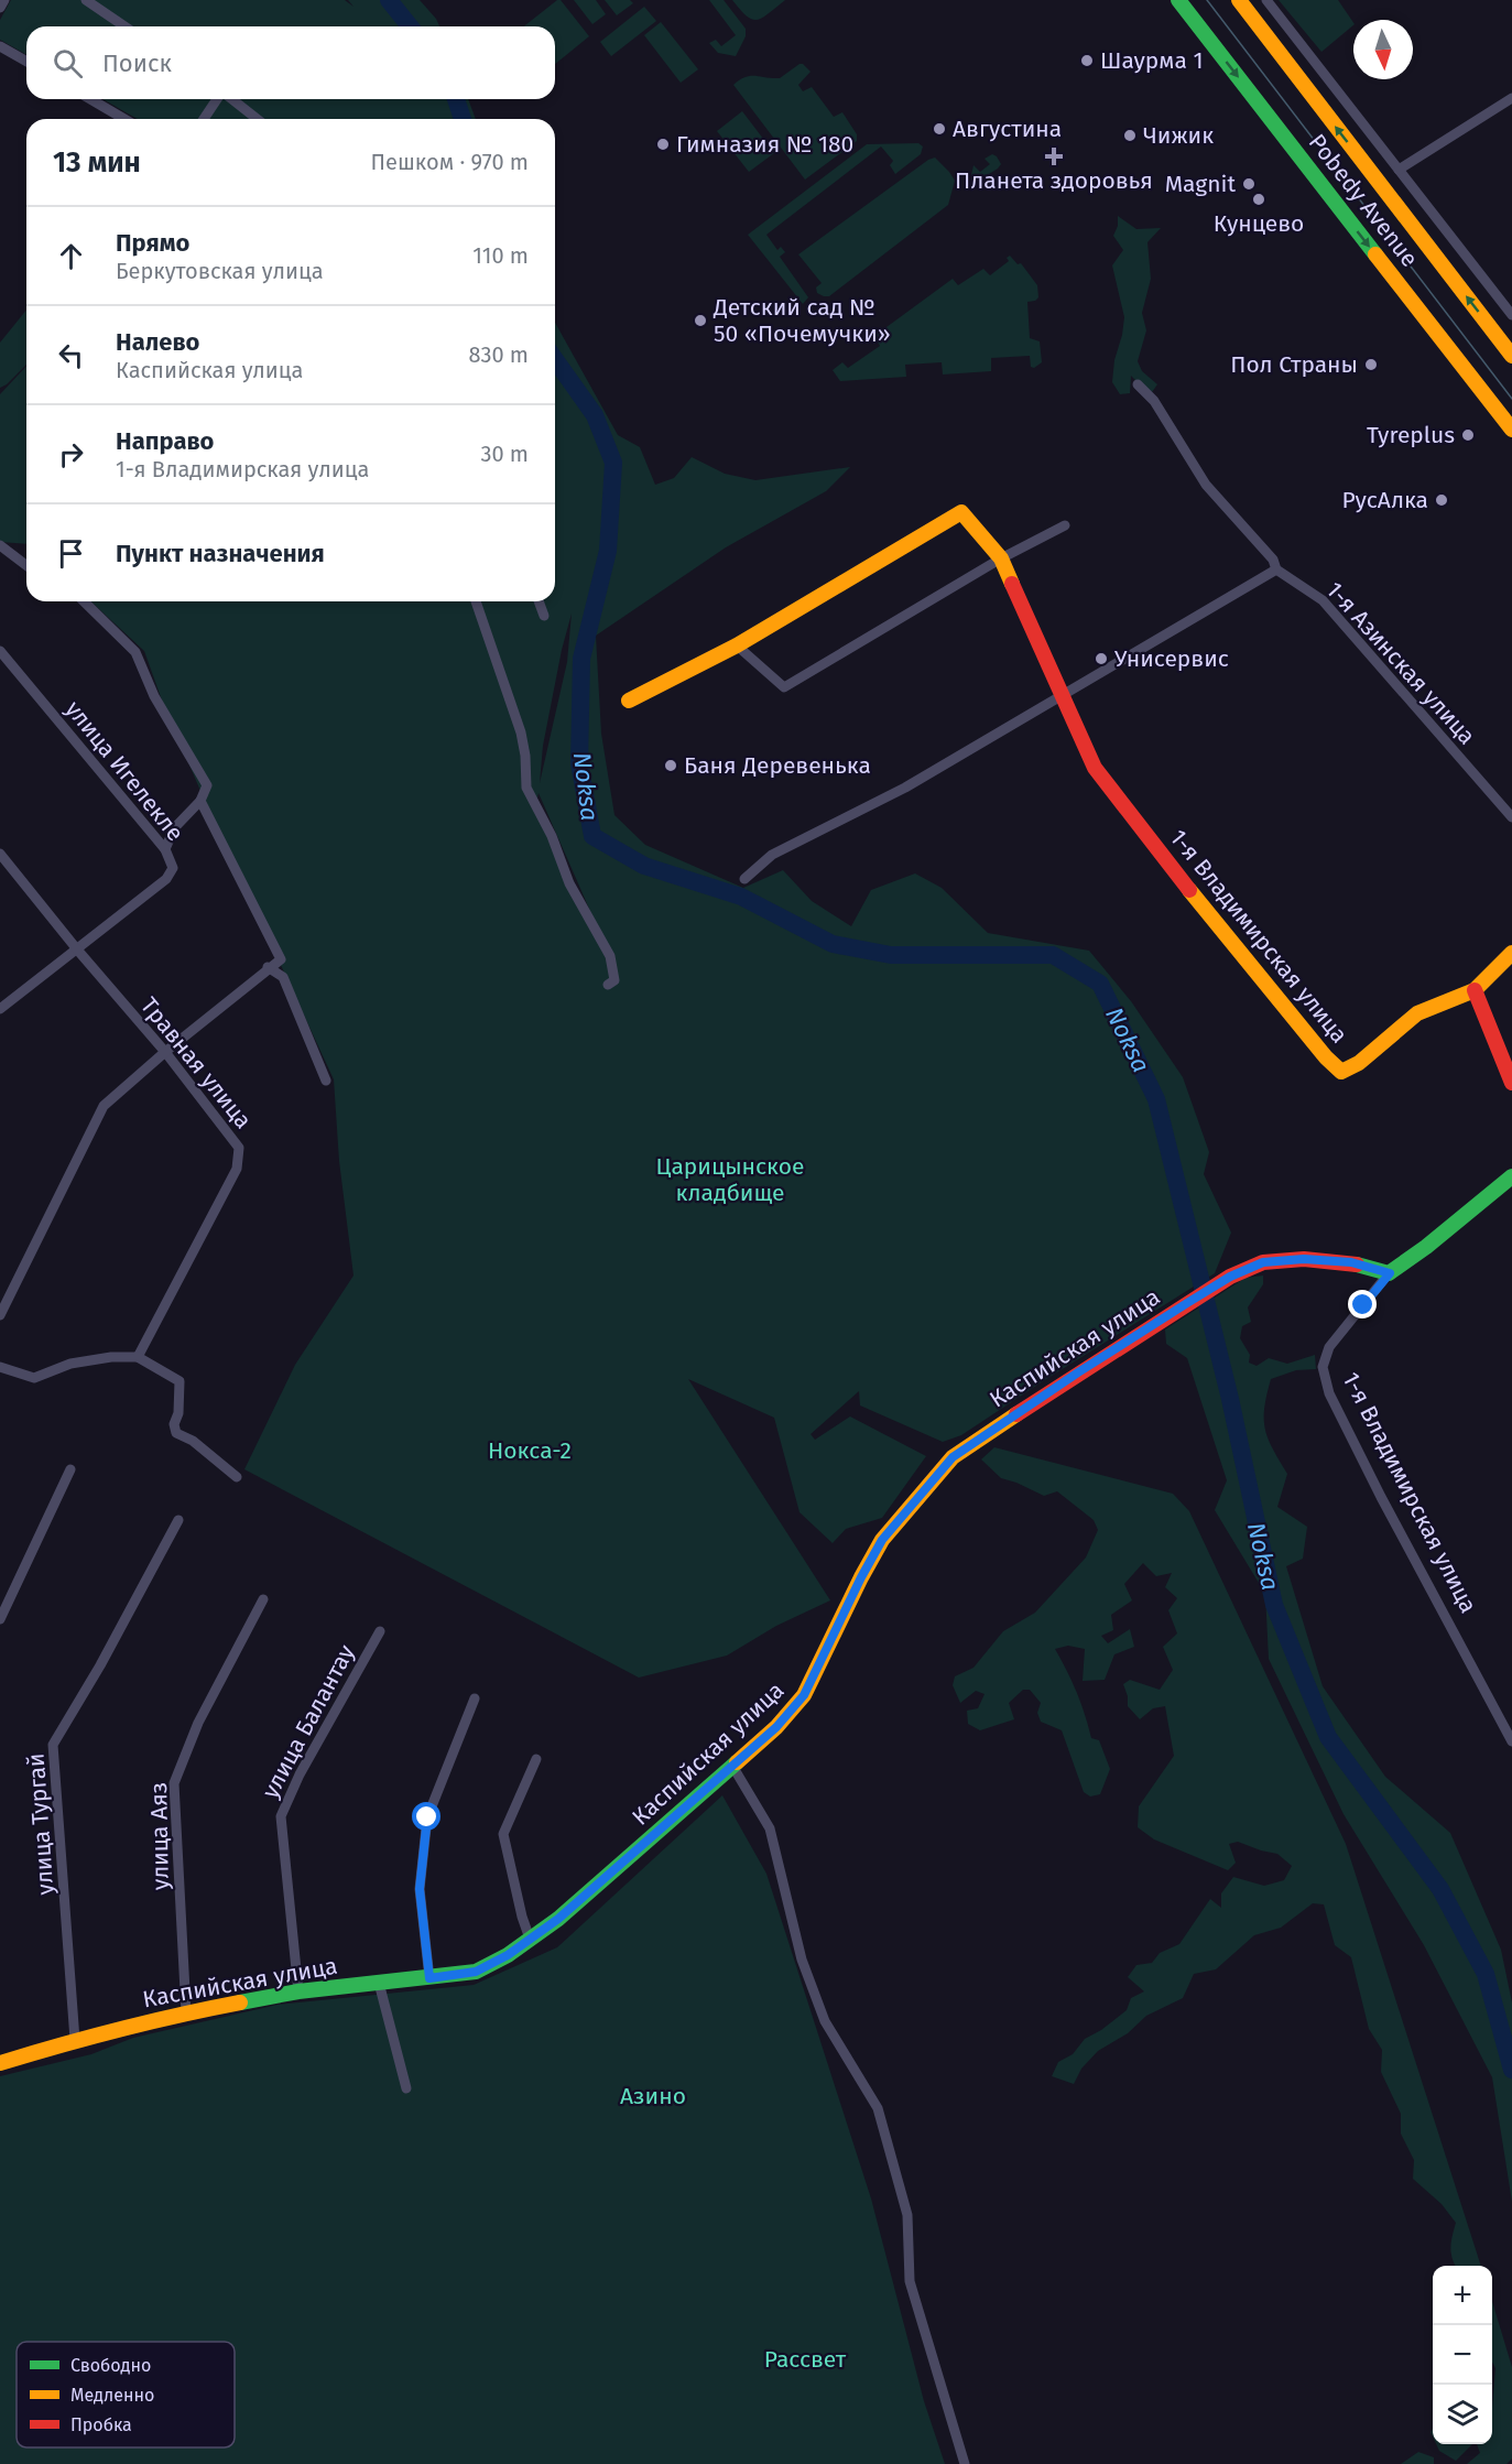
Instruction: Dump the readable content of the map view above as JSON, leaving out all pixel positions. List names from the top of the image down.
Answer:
{
  "streets": {
    "street": [
      "Pobedy Avenue",
      "1-я Азинская улица",
      "улица Игелекле",
      "1-я Владимирская улица",
      "Травная улица",
      "Каспийская улица",
      "улица Балантау",
      "улица Тургай",
      "улица Аяз"
    ]
  },
  "crossings": [
    ["улица Игелекле", "Травная улица"],
    ["1-я Владимирская улица", "Каспийская улица"],
    ["Каспийская улица", "улица Балантау"],
    ["Каспийская улица", "улица Тургай"],
    ["Каспийская улица", "улица Аяз"]
  ],
  "water": ["Noksa"],
  "parks": [
    "Царицынское кладбище",
    "Нокса-2",
    "Азино",
    "Рассвет"
  ],
  "places": {
    "other": [
      "Шаурма 1",
      "Августина",
      "Чижик",
      "Гимназия № 180",
      "Magnit",
      "Кунцево",
      "Детский сад № 50 «Почемучки»",
      "Пол Страны",
      "Tyreplus",
      "РусАлка",
      "Унисервис",
      "Баня Деревенька"
    ],
    "health": ["Планета здоровья"]
  },
  "legend": ["Свободно", "Медленно", "Пробка"],
  "north": "bottom",
  "page": {
    "search": "Поиск",
    "heading": ["13 мин", "Пешком · 970 m"],
    "list": [
      ["Прямо", "Беркутовская улица", "110 m"],
      ["Налево", "Каспийская улица", "830 m"],
      ["Направо", "1-я Владимирская улица", "30 m"],
      "Пункт назначения"
    ],
    "map_buttons": ["+", "−"]
  }
}
